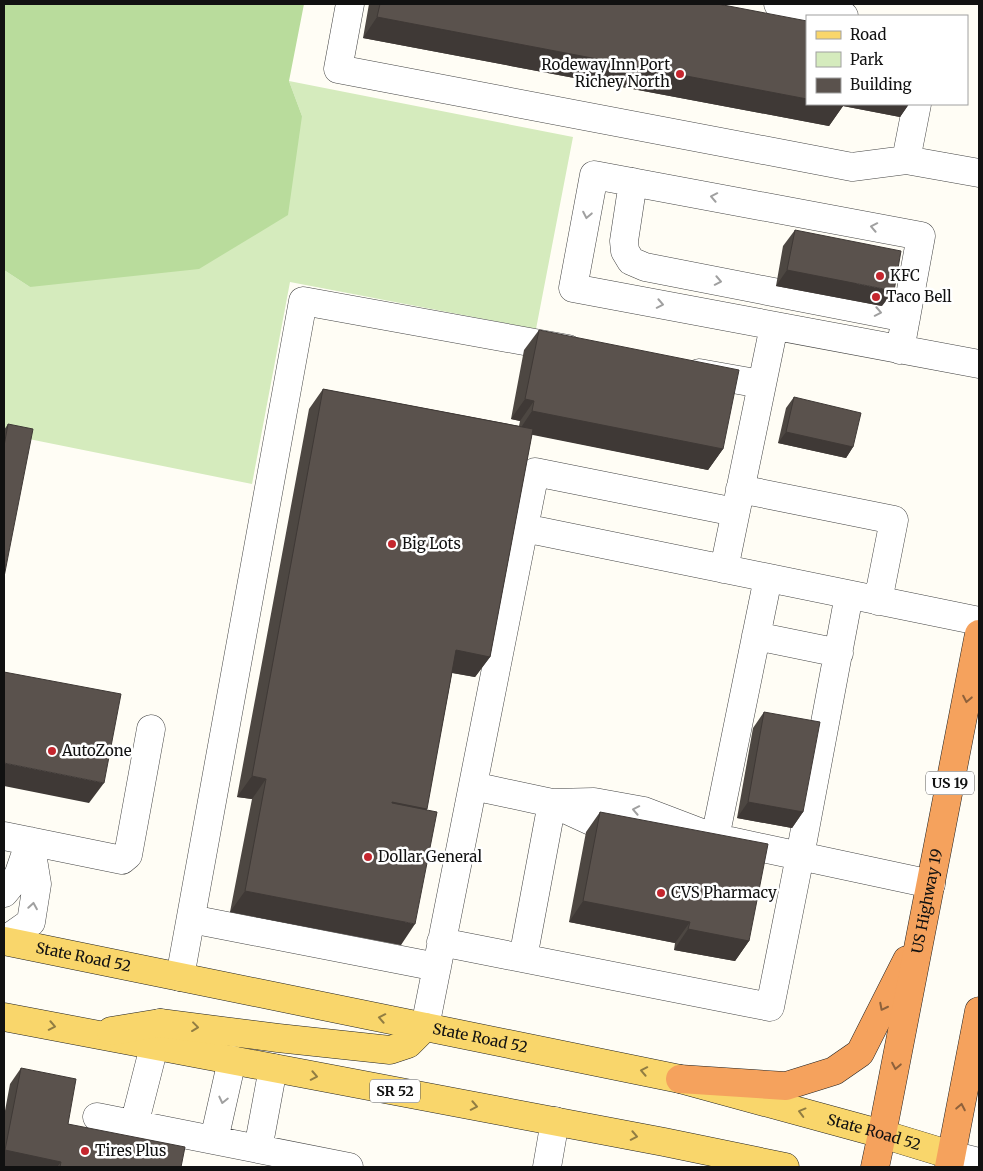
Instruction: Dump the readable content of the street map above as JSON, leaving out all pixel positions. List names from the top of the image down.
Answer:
{
  "streets": {
    "highway": ["US 19", "US Highway 19"],
    "main road": ["State Road 52", "SR 52"]
  },
  "crossings": [
    ["US Highway 19", "State Road 52"]
  ],
  "places": [
    "Rodeway Inn Port Richey North",
    "KFC",
    "Taco Bell",
    "Big Lots",
    "AutoZone",
    "Dollar General",
    "CVS Pharmacy",
    "Tires Plus"
  ],
  "legend": ["Road", "Park", "Building"]
}
